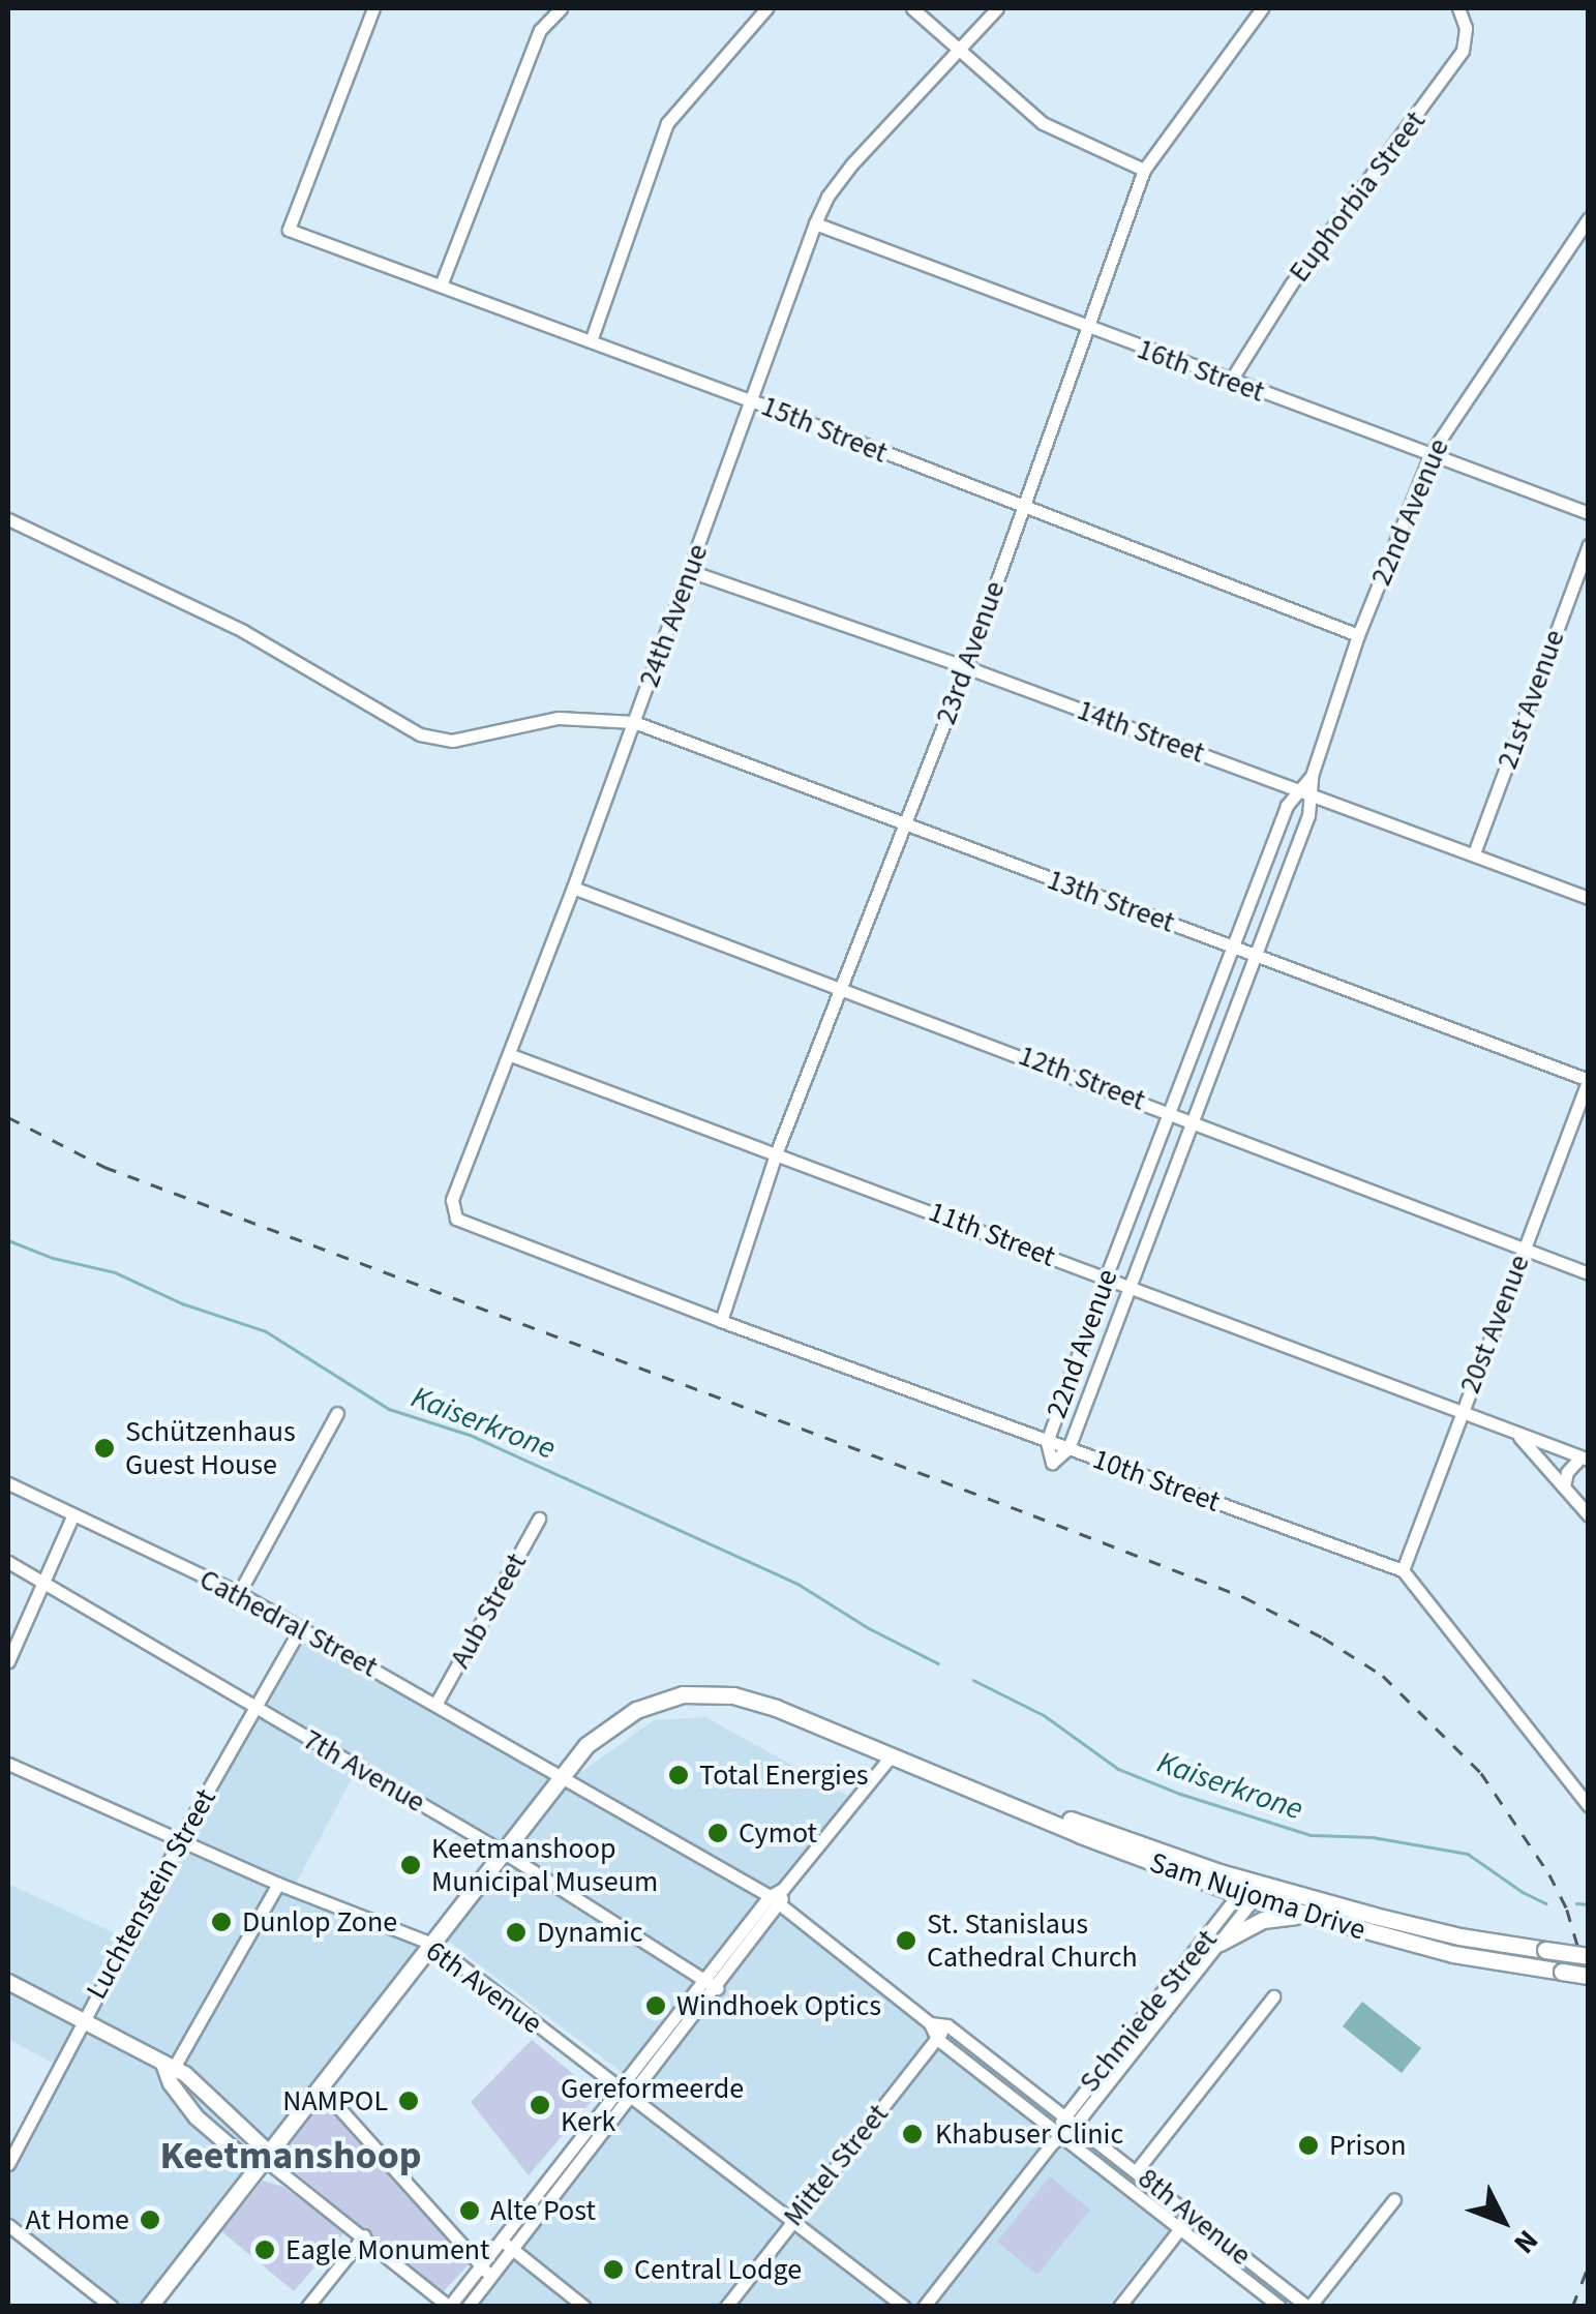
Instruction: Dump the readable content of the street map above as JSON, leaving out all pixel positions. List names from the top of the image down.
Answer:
{
  "streets": {
    "main road": ["Sam Nujoma Drive"],
    "street": [
      "Euphorbia Street",
      "16th Street",
      "15th Street",
      "22nd Avenue",
      "24th Avenue",
      "23rd Avenue",
      "21st Avenue",
      "14th Street",
      "13th Street",
      "12th Street",
      "11th Street",
      "20st Avenue",
      "10th Street",
      "Aub Street",
      "Cathedral Street",
      "7th Avenue",
      "Luchtenstein Street",
      "6th Avenue",
      "Schmiede Street",
      "Mittel Street",
      "8th Avenue"
    ]
  },
  "crossings": [
    ["Euphorbia Street", "16th Street"],
    ["16th Street", "22nd Avenue"],
    ["16th Street", "24th Avenue"],
    ["16th Street", "23rd Avenue"],
    ["15th Street", "22nd Avenue"],
    ["15th Street", "24th Avenue"],
    ["15th Street", "23rd Avenue"],
    ["22nd Avenue", "14th Street"],
    ["22nd Avenue", "13th Street"],
    ["22nd Avenue", "12th Street"],
    ["22nd Avenue", "11th Street"],
    ["22nd Avenue", "10th Street"],
    ["24th Avenue", "14th Street"],
    ["24th Avenue", "13th Street"],
    ["24th Avenue", "12th Street"],
    ["24th Avenue", "11th Street"],
    ["24th Avenue", "10th Street"],
    ["23rd Avenue", "14th Street"],
    ["23rd Avenue", "13th Street"],
    ["23rd Avenue", "12th Street"],
    ["23rd Avenue", "11th Street"],
    ["23rd Avenue", "10th Street"],
    ["21st Avenue", "14th Street"],
    ["13th Street", "20st Avenue"],
    ["12th Street", "20st Avenue"],
    ["11th Street", "20st Avenue"],
    ["20st Avenue", "10th Street"],
    ["Aub Street", "Cathedral Street"],
    ["Cathedral Street", "Luchtenstein Street"],
    ["Cathedral Street", "Sam Nujoma Drive"],
    ["7th Avenue", "Luchtenstein Street"],
    ["7th Avenue", "Sam Nujoma Drive"],
    ["Luchtenstein Street", "6th Avenue"],
    ["Sam Nujoma Drive", "6th Avenue"],
    ["Sam Nujoma Drive", "Schmiede Street"],
    ["6th Avenue", "Mittel Street"],
    ["Schmiede Street", "8th Avenue"],
    ["Mittel Street", "8th Avenue"]
  ],
  "districts": ["Keetmanshoop"],
  "water": ["Kaiserkrone"],
  "places": [
    "Schützenhaus Guest House",
    "Total Energies",
    "Cymot",
    "Keetmanshoop Municipal Museum",
    "Dunlop Zone",
    "Dynamic",
    "St. Stanislaus Cathedral Church",
    "Windhoek Optics",
    "NAMPOL",
    "Gereformeerde Kerk",
    "Khabuser Clinic",
    "Prison",
    "Alte Post",
    "At Home",
    "Eagle Monument",
    "Central Lodge"
  ],
  "north": "bottom right"
}
